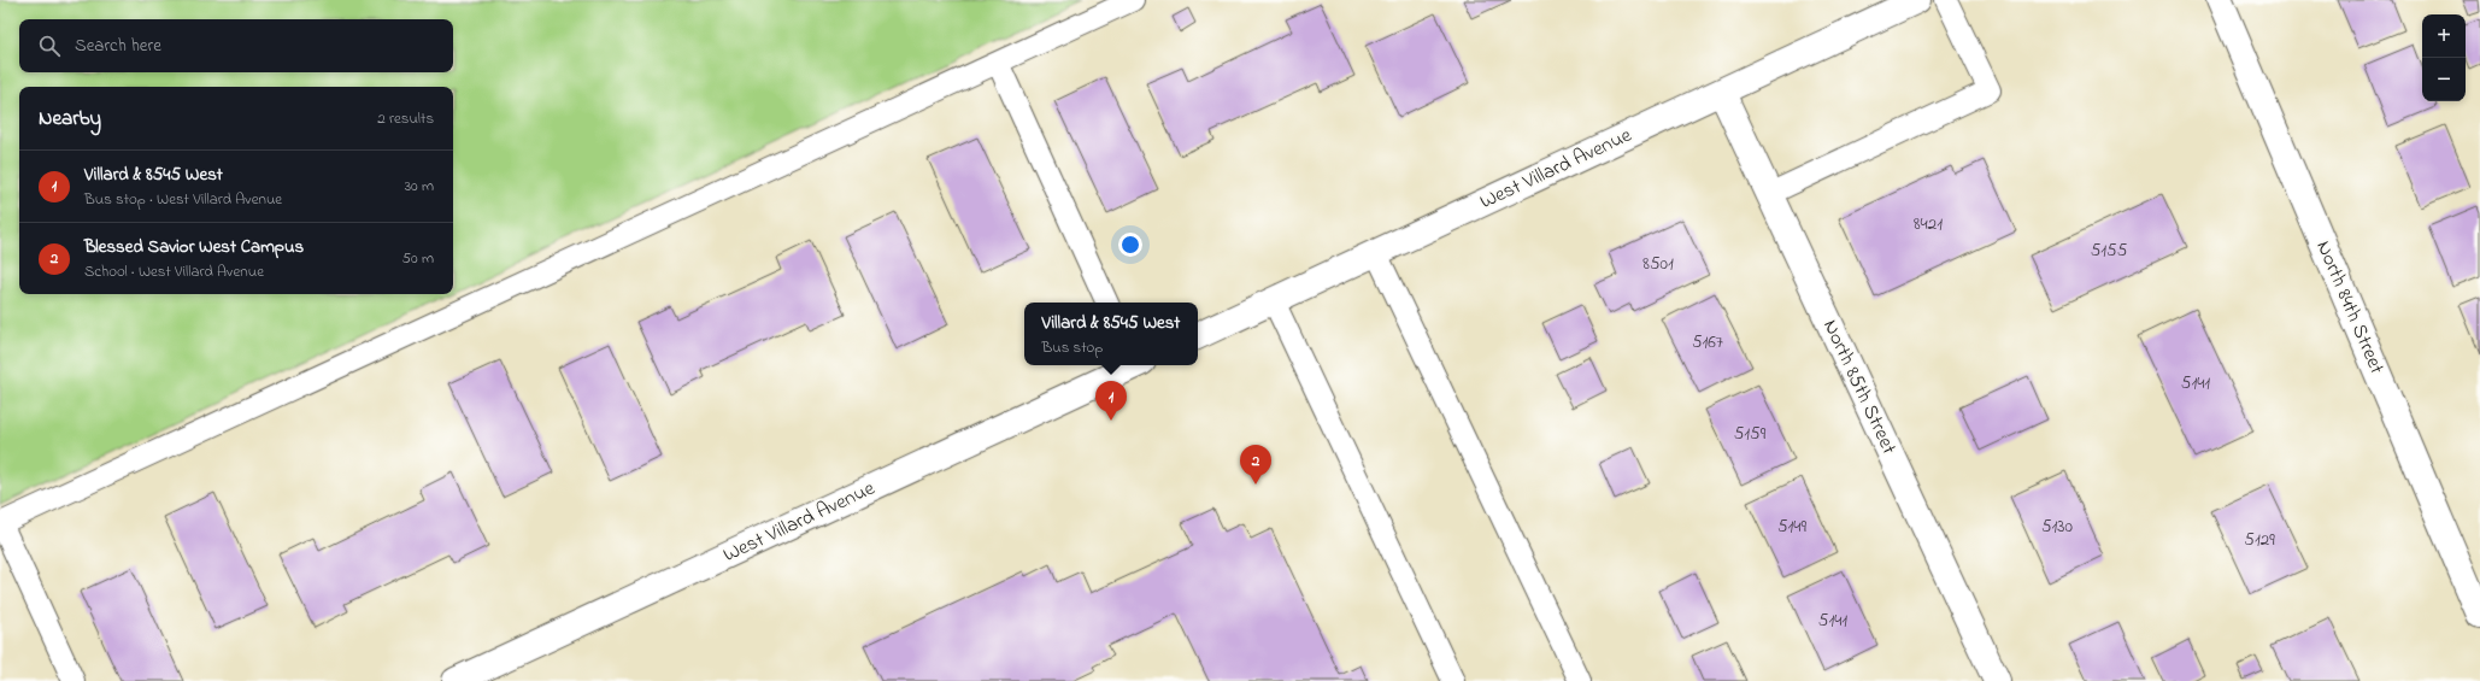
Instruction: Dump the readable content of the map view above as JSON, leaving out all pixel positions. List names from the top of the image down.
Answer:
{
  "streets": {
    "street": ["West Villard Avenue", "North 84th Street", "North 85th Street"]
  },
  "crossings": [
    ["West Villard Avenue", "North 85th Street"]
  ],
  "house_numbers": [
    "8421",
    "5155",
    "8501",
    "5167",
    "5141",
    "5159",
    "5149",
    "5130",
    "5129",
    "5141"
  ],
  "page": {
    "map_buttons": ["+", "−"],
    "search": "Search here",
    "heading": ["Nearby", "2 results"],
    "list": [
      {
        "mark": "1",
        "name": "Villard & 8545 West",
        "note": "Bus stop · West Villard Avenue",
        "value": "30 m"
      },
      {
        "mark": "2",
        "name": "Blessed Savior West Campus",
        "note": "School · West Villard Avenue",
        "value": "50 m"
      }
    ],
    "popup": ["Villard & 8545 West", "Bus stop"],
    "pins": ["1", "2"]
  }
}
